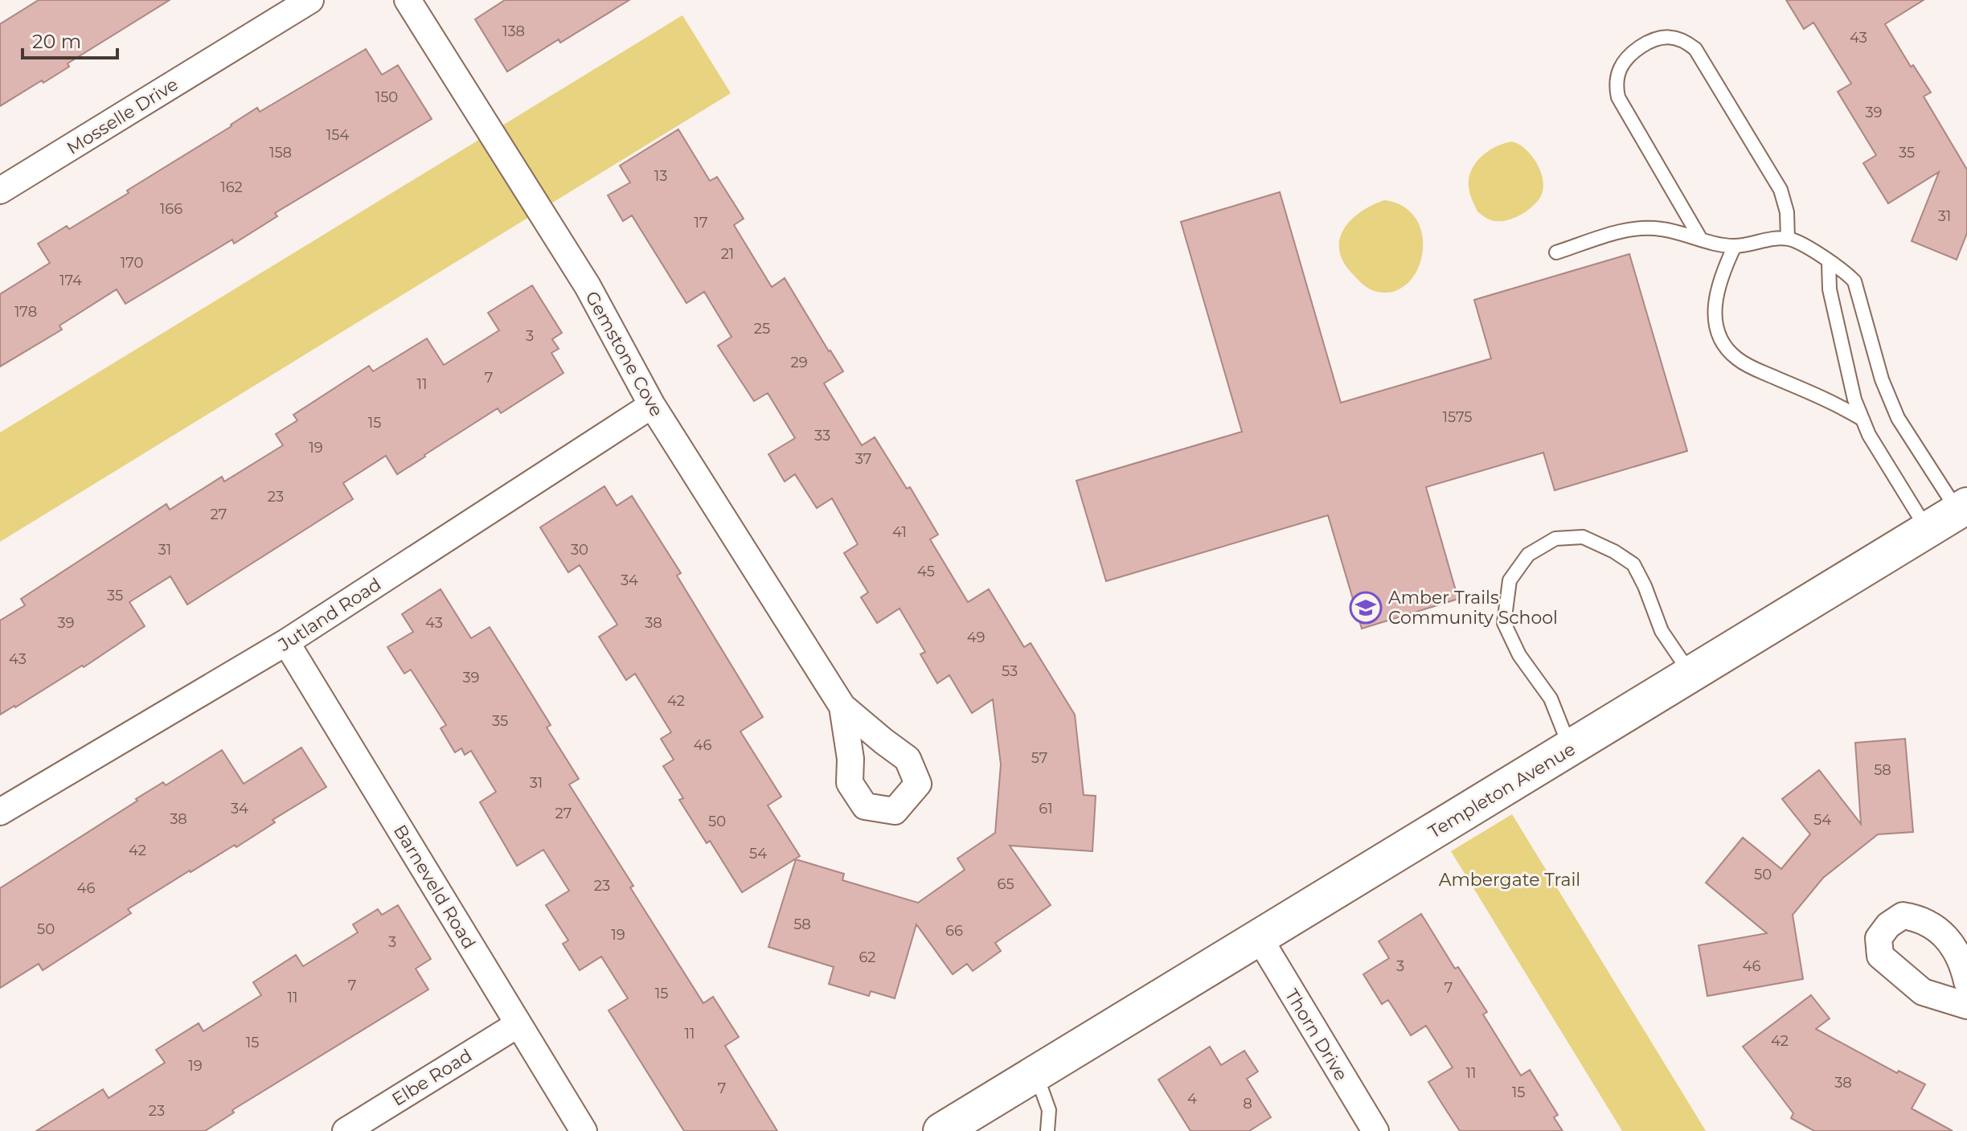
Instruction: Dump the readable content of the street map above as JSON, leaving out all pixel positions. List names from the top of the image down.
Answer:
{
  "streets": {
    "street": [
      "Mosselle Drive",
      "Gemstone Cove",
      "Jutland Road",
      "Templeton Avenue",
      "Barneveld Road",
      "Thorn Drive",
      "Elbe Road"
    ]
  },
  "crossings": [
    ["Gemstone Cove", "Jutland Road"],
    ["Jutland Road", "Barneveld Road"],
    ["Templeton Avenue", "Thorn Drive"],
    ["Barneveld Road", "Elbe Road"]
  ],
  "parks": ["Ambergate Trail"],
  "places": {
    "school or university": ["Amber Trails Community School"]
  },
  "house_numbers": [
    "138",
    "43",
    "150",
    "39",
    "154",
    "158",
    "35",
    "13",
    "162",
    "166",
    "31",
    "17",
    "21",
    "170",
    "174",
    "178",
    "25",
    "3",
    "29",
    "7",
    "11",
    "1575",
    "15",
    "33",
    "19",
    "37",
    "23",
    "27",
    "41",
    "31",
    "30",
    "45",
    "34",
    "35",
    "39",
    "43",
    "38",
    "49",
    "43",
    "53",
    "39",
    "42",
    "35",
    "46",
    "57",
    "58",
    "31",
    "34",
    "61",
    "27",
    "38",
    "54",
    "50",
    "42",
    "54",
    "50",
    "65",
    "23",
    "46",
    "58",
    "50",
    "66",
    "19",
    "3",
    "62",
    "3",
    "46",
    "7",
    "7",
    "15",
    "11",
    "11",
    "42",
    "15",
    "19",
    "11",
    "38",
    "7",
    "15",
    "4",
    "8",
    "23"
  ],
  "scale_bar": "20 m"
}
